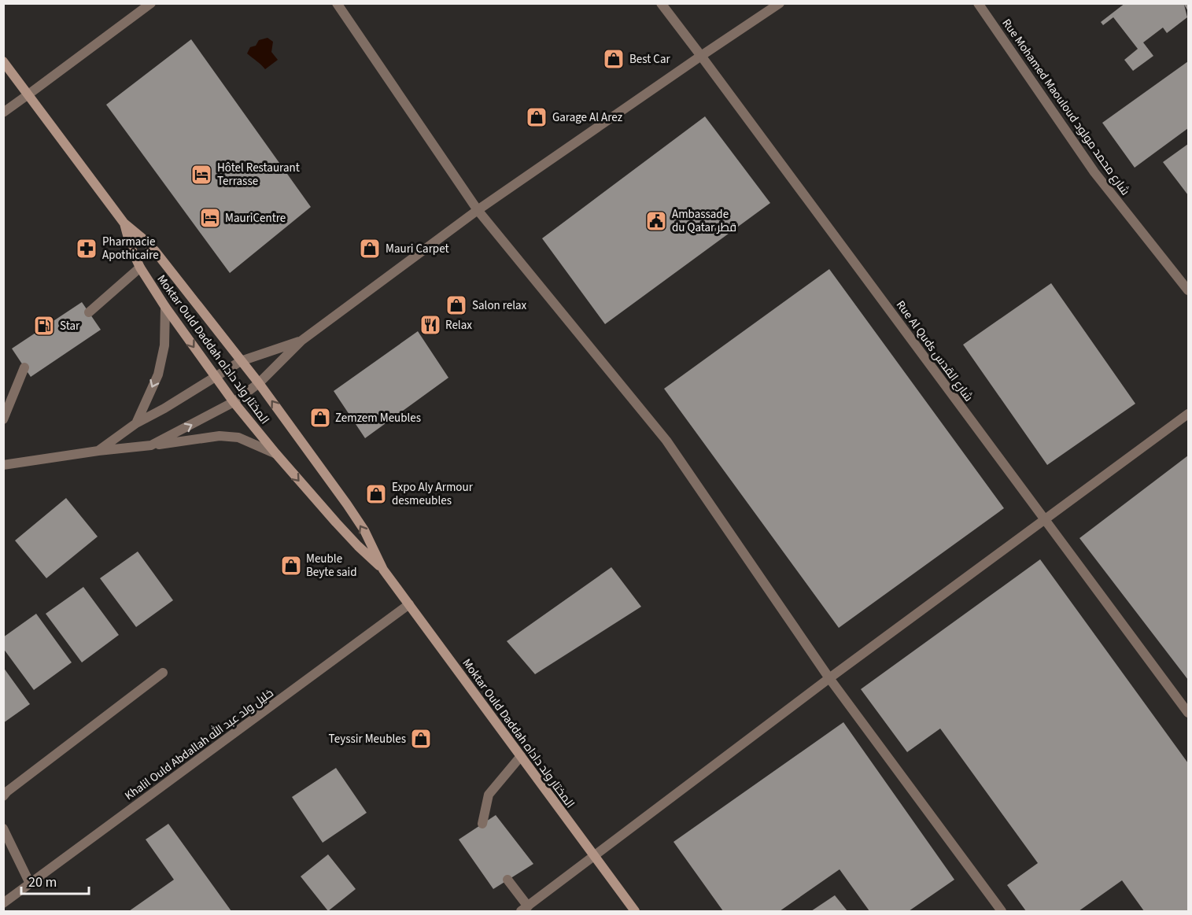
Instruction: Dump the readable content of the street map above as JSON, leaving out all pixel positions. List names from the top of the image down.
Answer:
{
  "streets": {
    "main road": ["Moktar Ould Daddah المختار ولد داداه"],
    "street": ["Rue Mohamed Maouloud شارع محمد مولود", "Rue Al Quds شارع القدس", "Khalil Ould Abdallah خليل ولد عبد الله"]
  },
  "crossings": [
    ["Moktar Ould Daddah المختار ولد داداه", "Khalil Ould Abdallah خليل ولد عبد الله"]
  ],
  "places": {
    "shop": [
      "Best Car",
      "Garage Al Arez",
      "Mauri Carpet",
      "Salon relax",
      "Zemzem Meubles",
      "Expo Aly Armour desmeubles",
      "Meuble Beyte said",
      "Teyssir Meubles"
    ],
    "hotel": ["Hôtel Restaurant Terrasse", "MauriCentre"],
    "public building": ["Ambassade du Qatar قطر"],
    "pharmacy": ["Pharmacie Apothicaire"],
    "restaurant": ["Relax"],
    "fuel station": ["Star"]
  },
  "scale_bar": "20 m"
}
